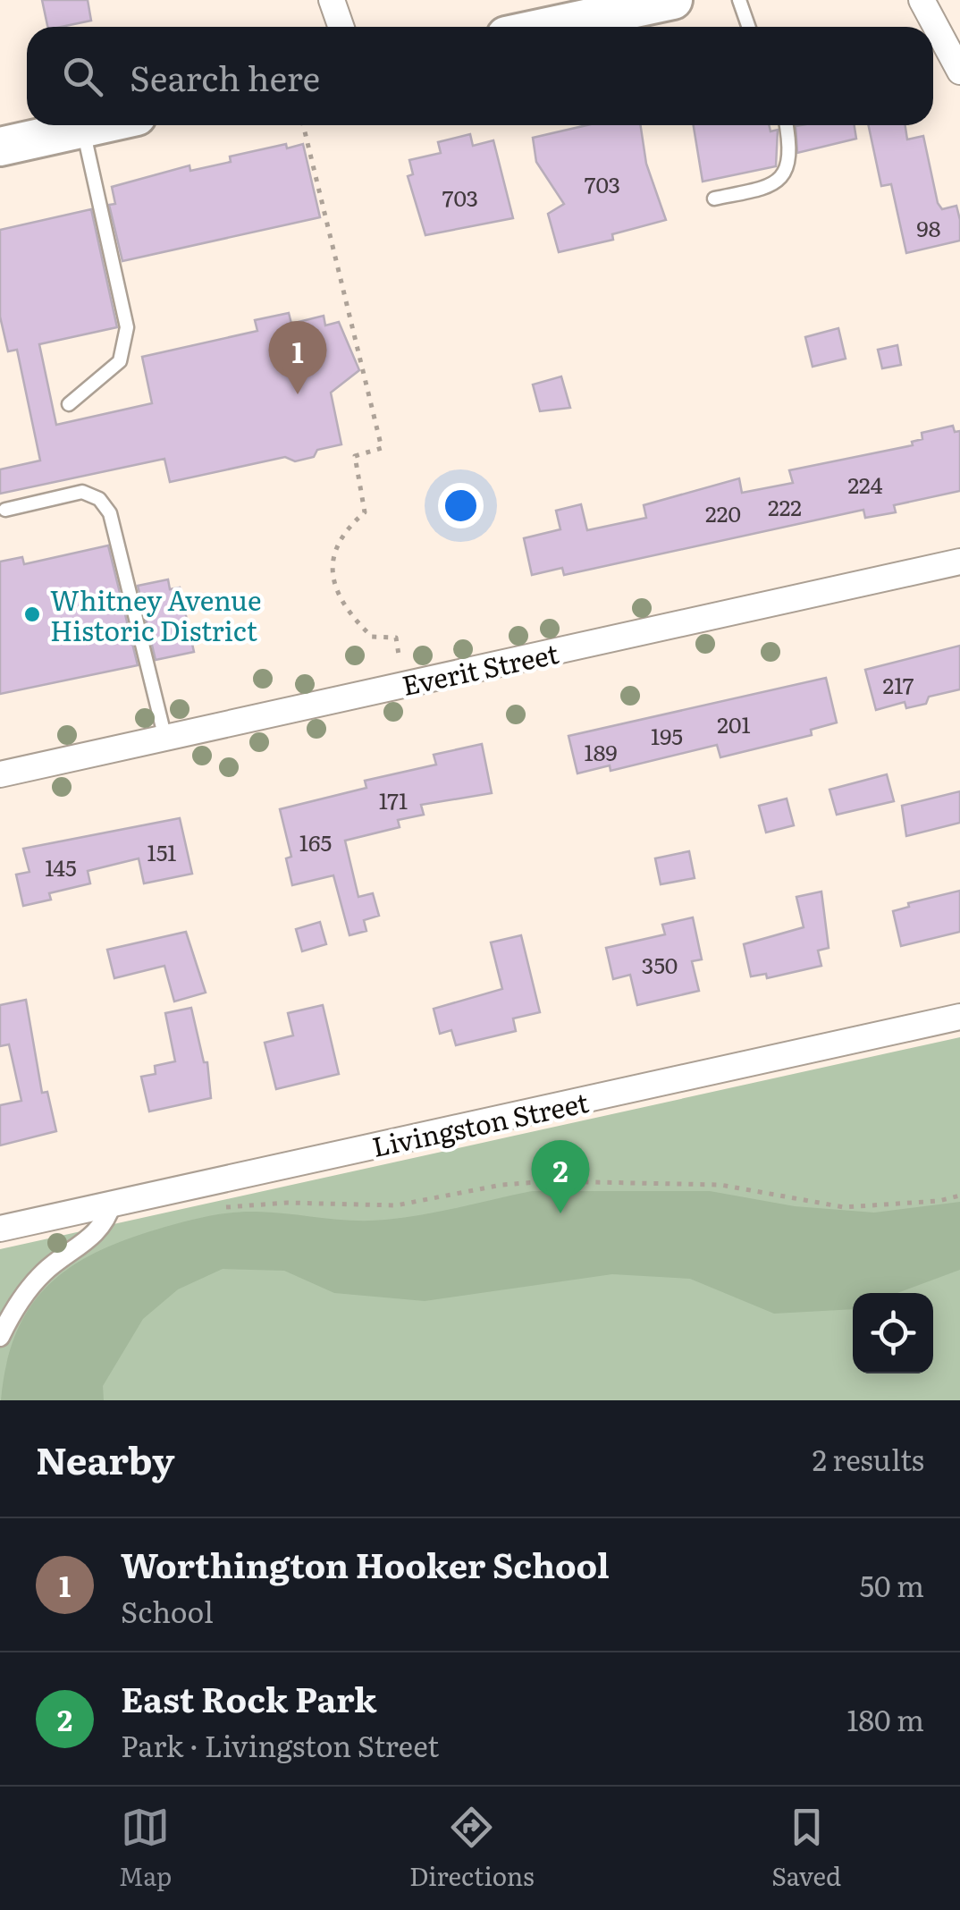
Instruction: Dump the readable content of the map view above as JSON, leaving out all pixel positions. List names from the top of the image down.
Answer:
{
  "streets": {
    "street": ["Everit Street", "Livingston Street"]
  },
  "places": ["Whitney Avenue Historic District"],
  "house_numbers": [
    "703",
    "703",
    "98",
    "224",
    "222",
    "220",
    "217",
    "201",
    "195",
    "189",
    "171",
    "165",
    "151",
    "145",
    "350"
  ],
  "page": {
    "search": "Search here",
    "pins": ["1", "2"],
    "heading": ["Nearby", "2 results"],
    "list": [
      {
        "mark": "1",
        "name": "Worthington Hooker School",
        "note": "School",
        "value": "50 m"
      },
      {
        "mark": "2",
        "name": "East Rock Park",
        "note": "Park · Livingston Street",
        "value": "180 m"
      }
    ],
    "nav": ["Map", "Directions", "Saved"]
  }
}
